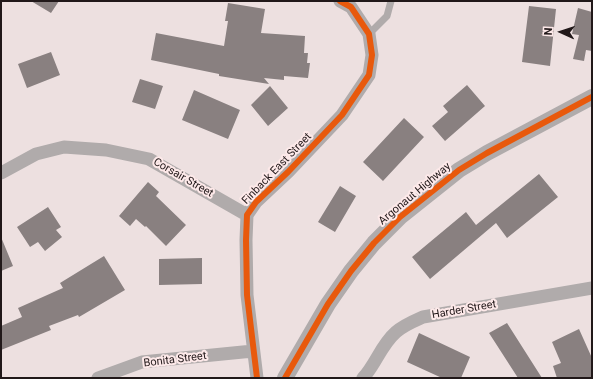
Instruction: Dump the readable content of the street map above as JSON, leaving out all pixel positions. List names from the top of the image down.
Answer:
{
  "streets": {
    "street": [
      "Finback East Street",
      "Corsair Street",
      "Argonaut Highway",
      "Harder Street",
      "Bonita Street"
    ]
  },
  "crossings": [
    ["Finback East Street", "Corsair Street"],
    ["Finback East Street", "Bonita Street"]
  ],
  "north": "left"
}
